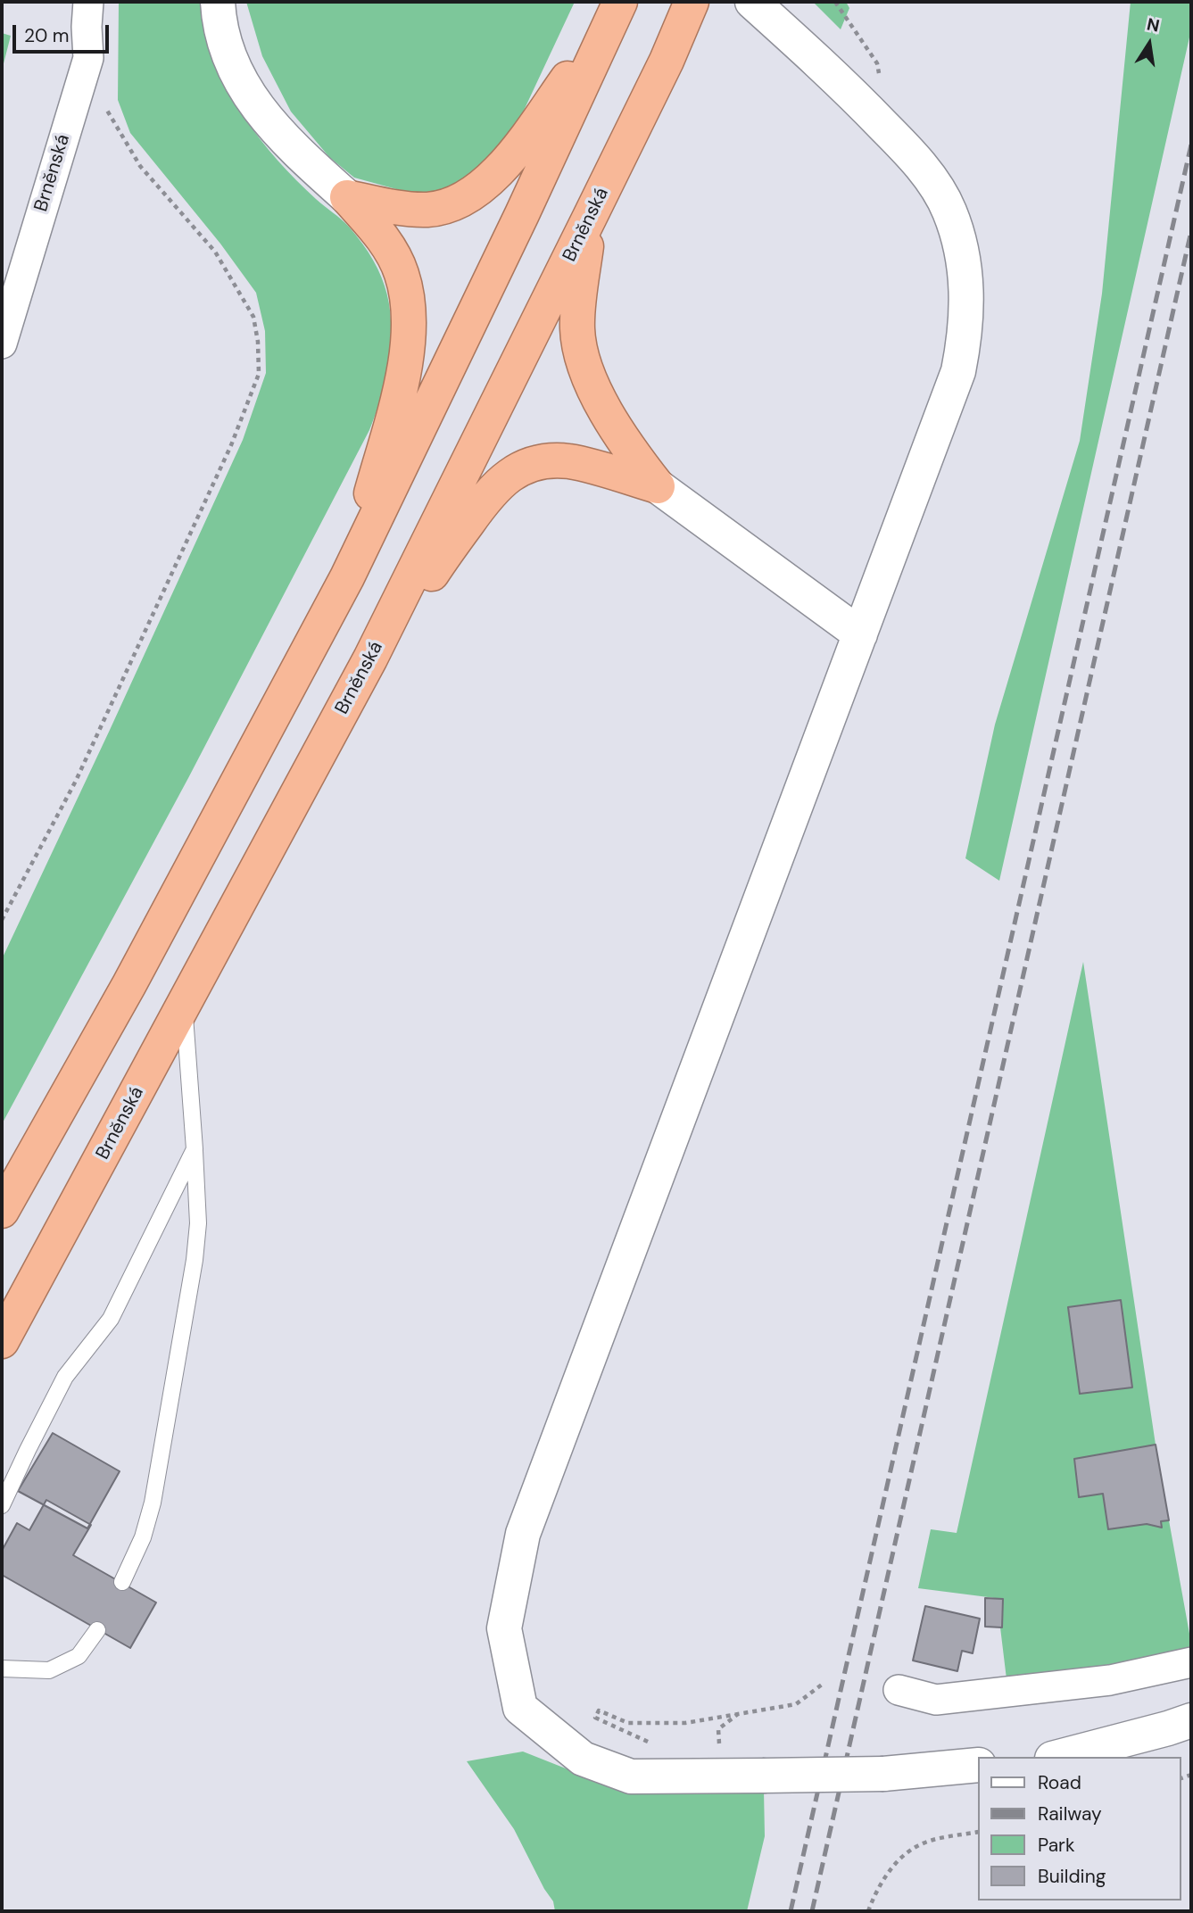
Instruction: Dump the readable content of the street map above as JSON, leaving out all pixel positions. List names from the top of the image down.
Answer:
{
  "streets": {
    "highway": ["Brněnská"]
  },
  "legend": [
    "Road",
    "Railway",
    "Park",
    "Building"
  ],
  "scale_bar": "20 m",
  "north": "top"
}
